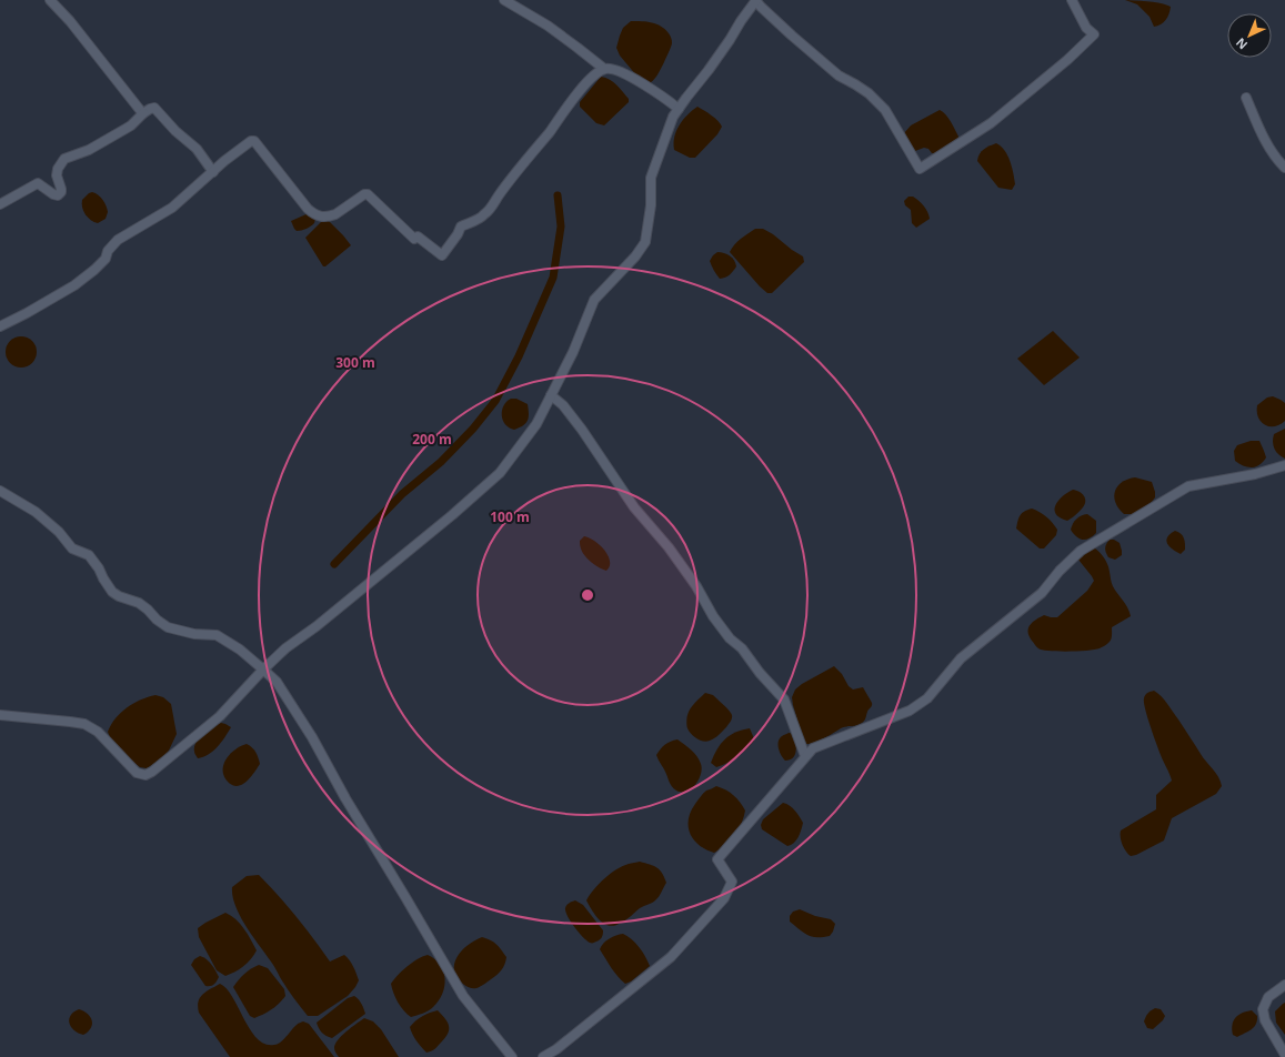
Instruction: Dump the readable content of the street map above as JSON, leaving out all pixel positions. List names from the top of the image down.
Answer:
{
  "north": "bottom left",
  "rings": ["300 m", "200 m", "100 m"]
}
